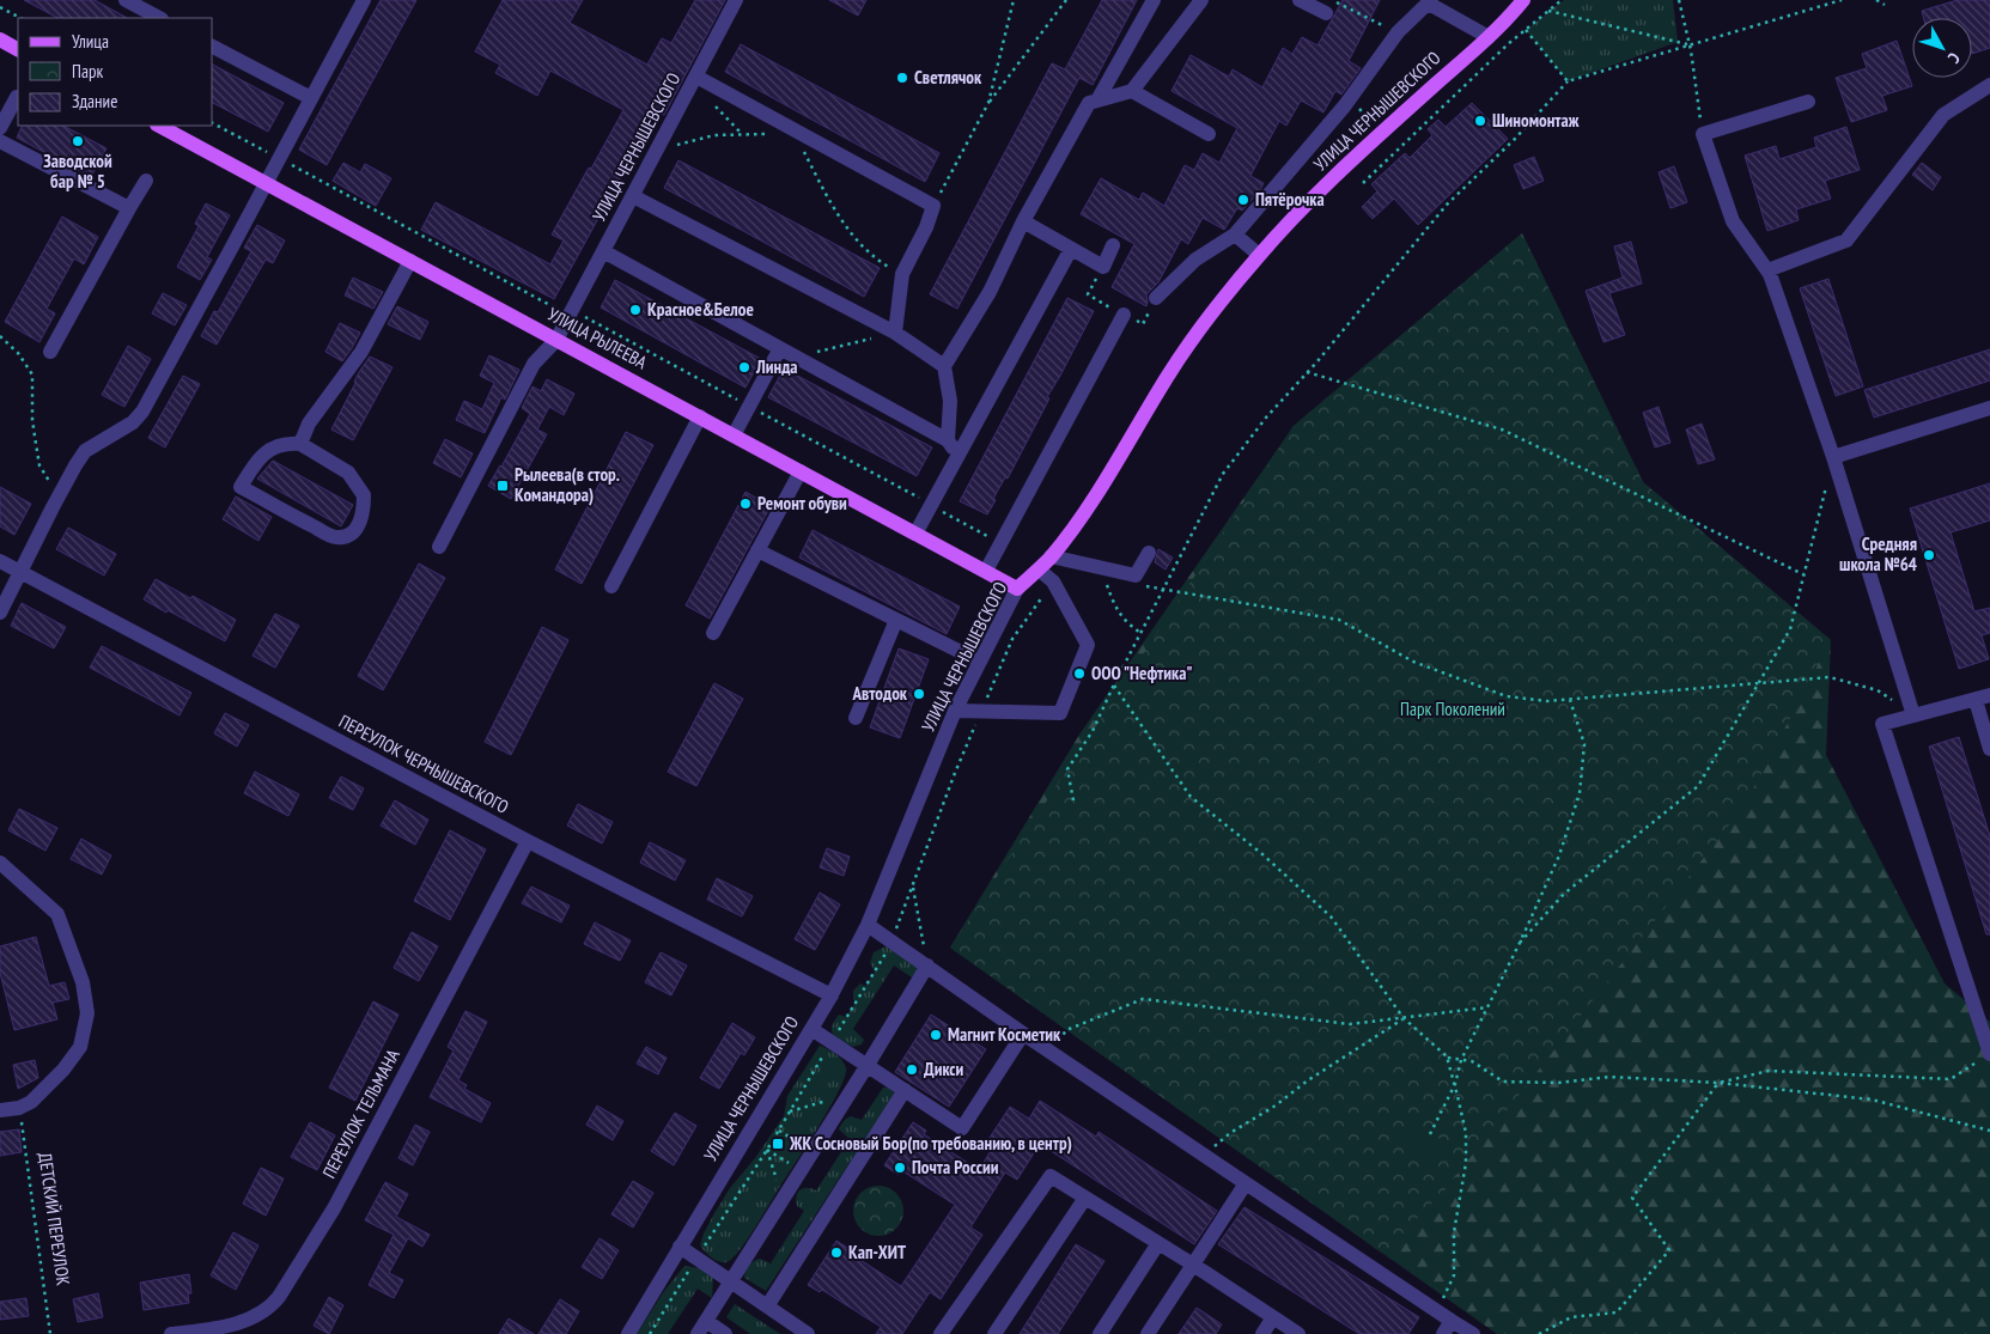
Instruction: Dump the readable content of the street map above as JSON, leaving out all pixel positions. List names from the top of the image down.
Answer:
{
  "streets": {
    "main road": ["УЛИЦА ЧЕРНЫШЕВСКОГО", "УЛИЦА РЫЛЕЕВА"],
    "street": ["ПЕРЕУЛОК ЧЕРНЫШЕВСКОГО", "ПЕРЕУЛОК ТЕЛЬМАНА"],
    "path": ["ДЕТСКИЙ ПЕРЕУЛОК"]
  },
  "crossings": [
    ["УЛИЦА ЧЕРНЫШЕВСКОГО", "УЛИЦА РЫЛЕЕВА"],
    ["УЛИЦА ЧЕРНЫШЕВСКОГО", "ПЕРЕУЛОК ЧЕРНЫШЕВСКОГО"],
    ["ПЕРЕУЛОК ЧЕРНЫШЕВСКОГО", "ПЕРЕУЛОК ТЕЛЬМАНА"]
  ],
  "parks": ["Парк Поколений"],
  "places": {
    "other": [
      "Светлячок",
      "Шиномонтаж",
      "Заводской бар № 5",
      "Пятёрочка",
      "Красное&Белое",
      "Линда",
      "Ремонт обуви",
      "Средняя школа №64",
      "ООО \"Нефтика\"",
      "Автодок",
      "Магнит Косметик",
      "Дикси",
      "Почта России",
      "Кап-ХИТ"
    ],
    "transit": ["Рылеева(в стор. Командора)", "ЖК Сосновый Бор(по требованию, в центр)"]
  },
  "legend": ["Улица", "Парк", "Здание"],
  "north": "bottom right"
}
